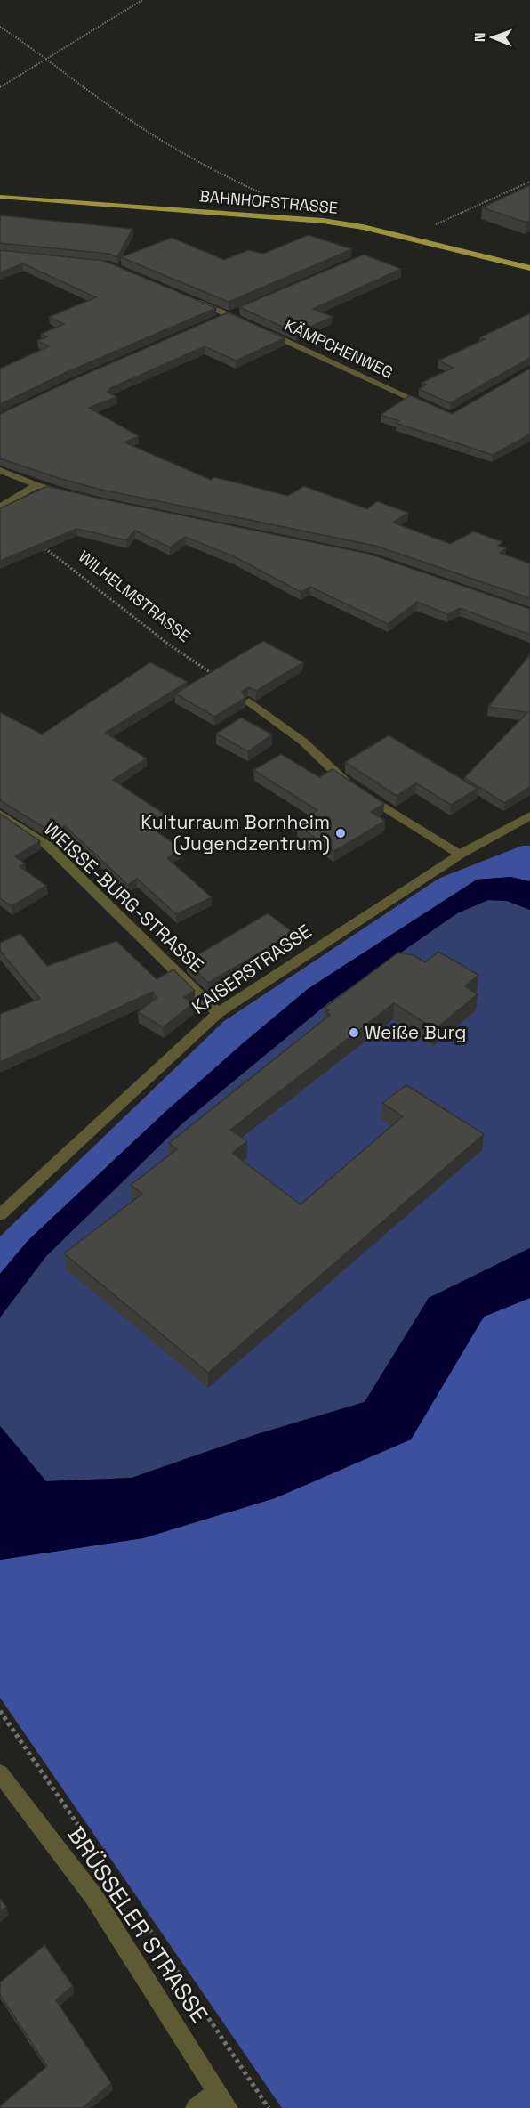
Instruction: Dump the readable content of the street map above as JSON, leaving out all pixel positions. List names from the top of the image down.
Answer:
{
  "streets": {
    "main road": ["BAHNHOFSTRASSE"],
    "street": [
      "KÄMPCHENWEG",
      "WEISSE-BURG-STRASSE",
      "KAISERSTRASSE",
      "BRÜSSELER STRASSE"
    ],
    "path": ["WILHELMSTRASSE"]
  },
  "crossings": [
    ["WEISSE-BURG-STRASSE", "KAISERSTRASSE"]
  ],
  "places": ["Kulturraum Bornheim (Jugendzentrum)", "Weiße Burg"],
  "north": "left"
}
